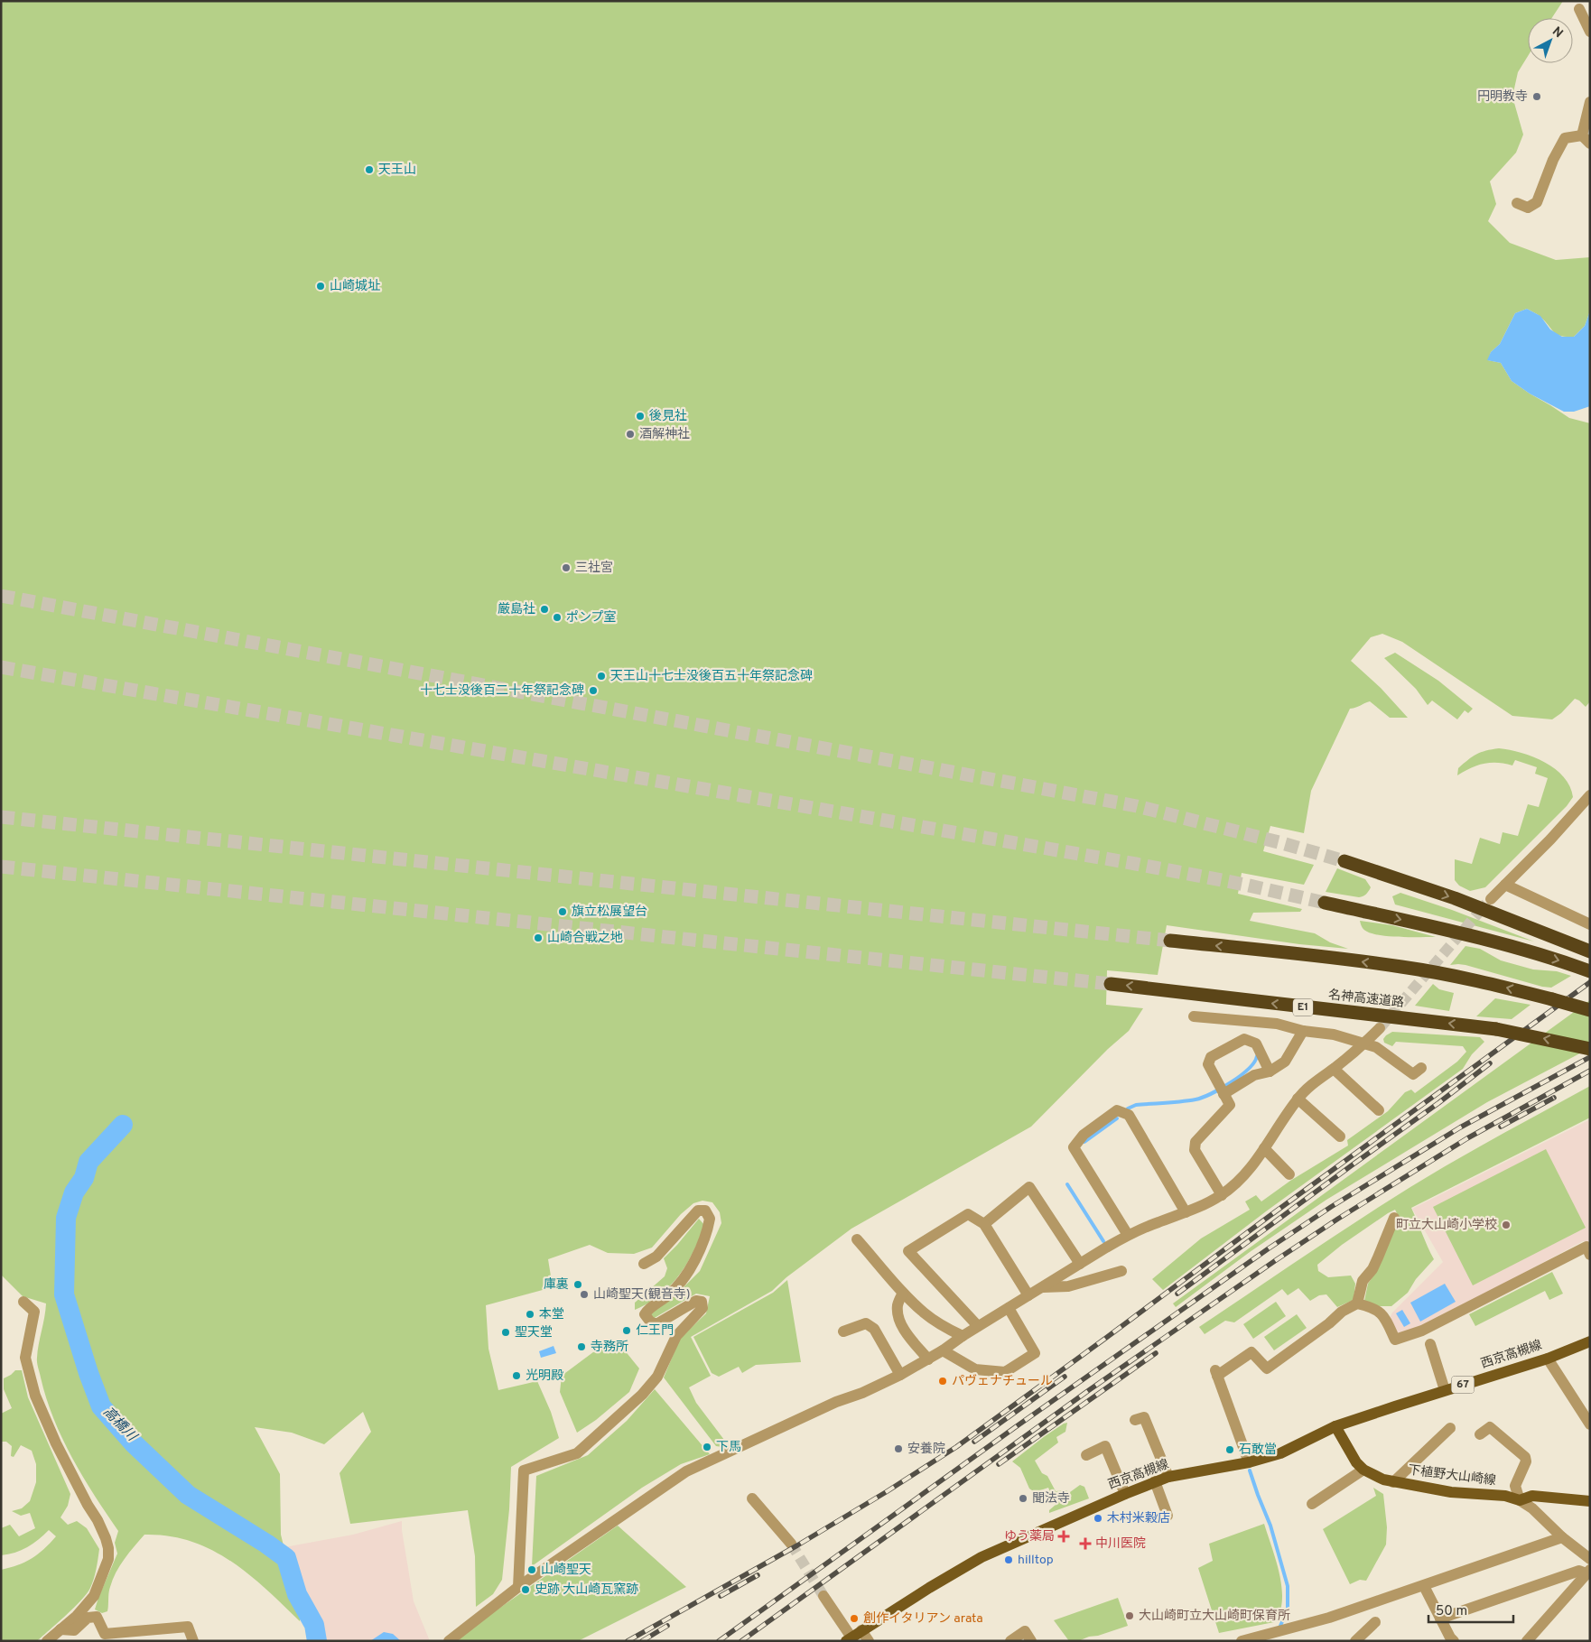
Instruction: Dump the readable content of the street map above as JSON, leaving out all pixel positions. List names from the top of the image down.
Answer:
{
  "streets": {
    "highway": ["名神高速道路", "E1"],
    "main road": ["西京高槻線", "67", "下植野大山崎線"]
  },
  "crossings": [
    ["西京高槻線", "下植野大山崎線"]
  ],
  "water": ["高橋川"],
  "places": {
    "other": [
      "円明教寺",
      "天王山",
      "山崎城址",
      "後見社",
      "酒解神社",
      "三社宮",
      "厳島社",
      "ポンプ室",
      "天王山十七士没後百五十年祭記念碑",
      "十七士没後百二十年祭記念碑",
      "旗立松展望台",
      "山崎合戦之地",
      "町立大山崎小学校",
      "庫裏",
      "山崎聖天(観音寺)",
      "本堂",
      "仁王門",
      "聖天堂",
      "寺務所",
      "光明殿",
      "パヴェナチュール",
      "下馬",
      "安養院",
      "石敢當",
      "聞法寺",
      "木村米穀店",
      "hilltop",
      "山崎聖天",
      "史跡 大山崎瓦窯跡",
      "大山崎町立大山崎町保育所",
      "創作イタリアン arata"
    ],
    "health": ["ゆう薬局", "中川医院"]
  },
  "scale_bar": "50 m",
  "north": "top right"
}
